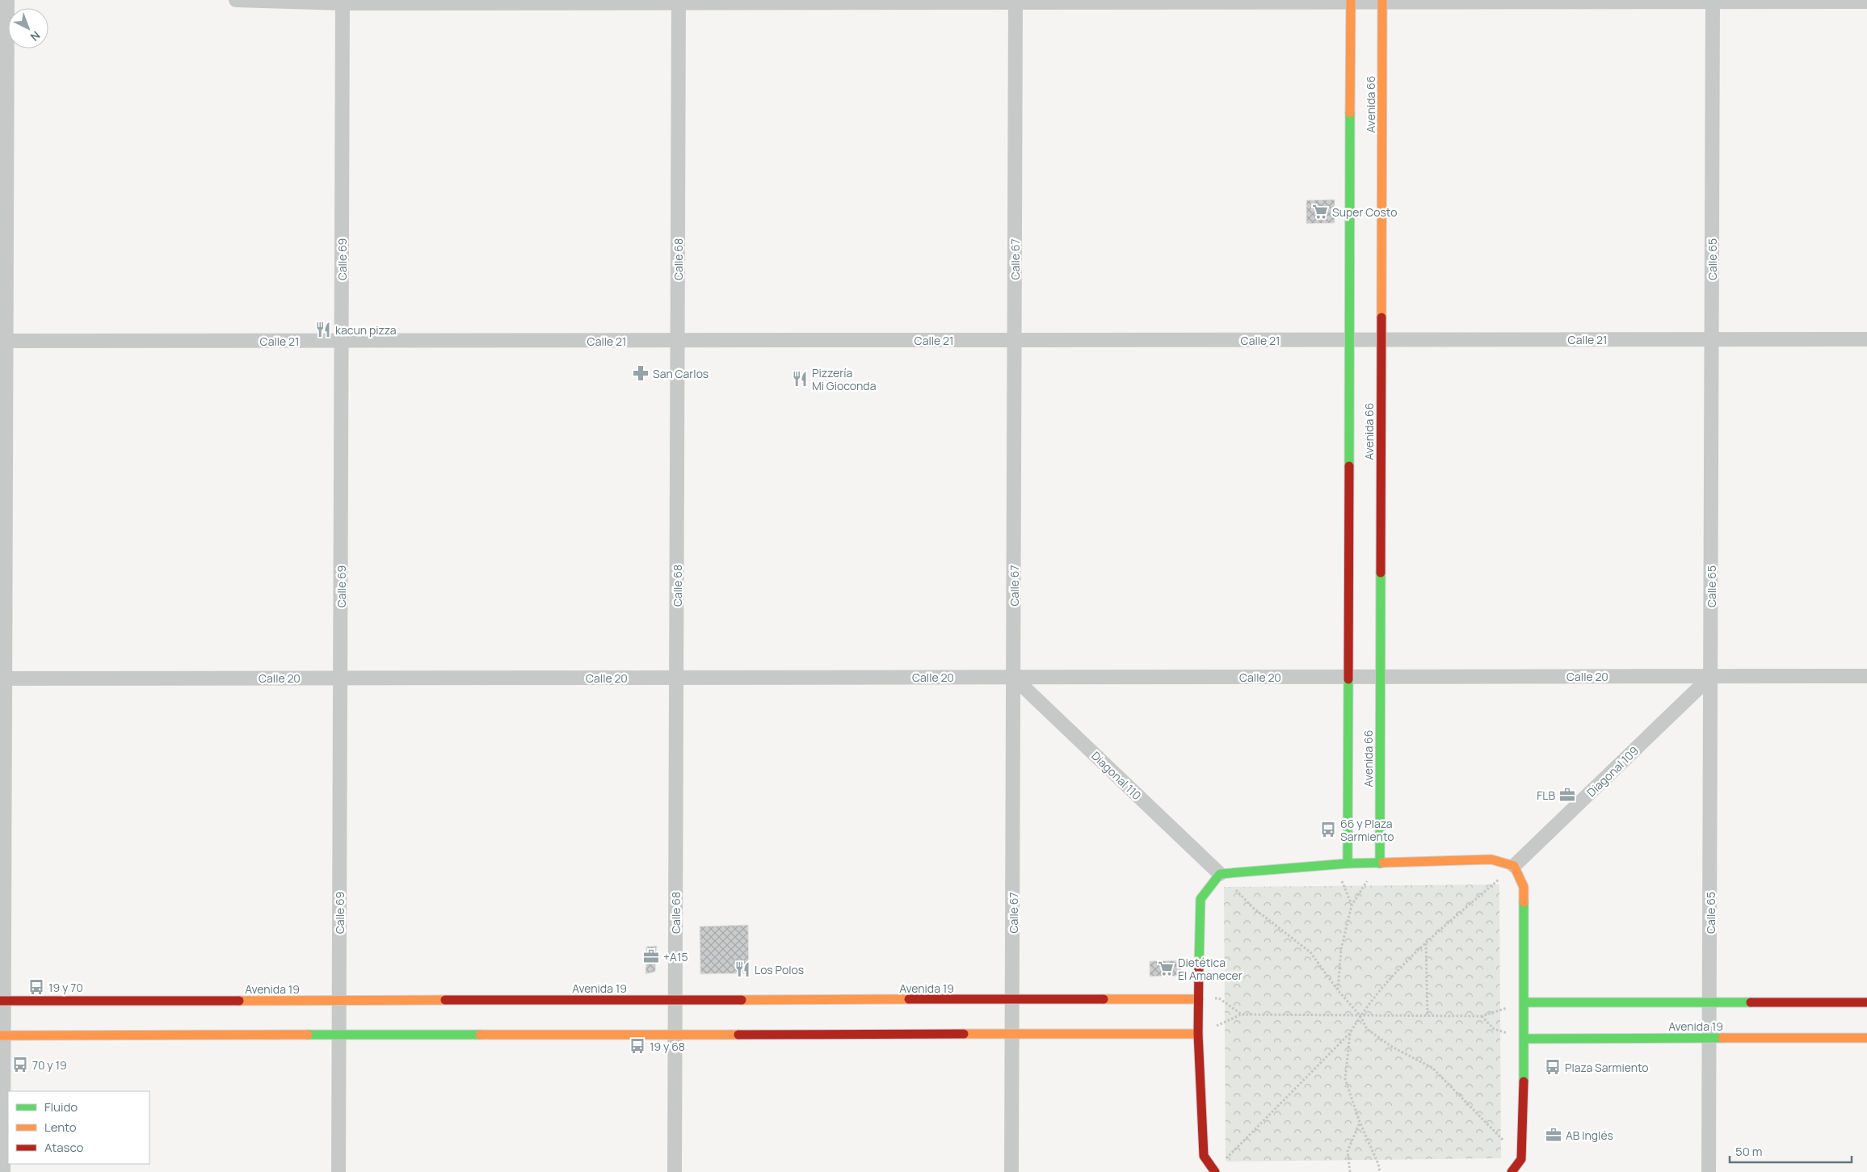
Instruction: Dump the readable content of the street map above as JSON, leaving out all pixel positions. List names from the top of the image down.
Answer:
{
  "streets": {
    "main road": ["Avenida 66", "Avenida 19"],
    "street": [
      "Calle 69",
      "Calle 68",
      "Calle 67",
      "Calle 65",
      "Calle 21",
      "Calle 20",
      "Diagonal 109",
      "Diagonal 110"
    ]
  },
  "crossings": [
    ["Avenida 66", "Calle 21"],
    ["Avenida 66", "Calle 20"],
    ["Calle 69", "Calle 21"],
    ["Calle 69", "Calle 20"],
    ["Calle 69", "Avenida 19"],
    ["Calle 68", "Calle 21"],
    ["Calle 68", "Calle 20"],
    ["Calle 68", "Avenida 19"],
    ["Calle 67", "Calle 21"],
    ["Calle 67", "Calle 20"],
    ["Calle 67", "Diagonal 110"],
    ["Calle 67", "Avenida 19"],
    ["Calle 65", "Calle 21"],
    ["Calle 65", "Calle 20"],
    ["Calle 65", "Diagonal 109"],
    ["Calle 65", "Avenida 19"],
    ["Calle 20", "Diagonal 109"],
    ["Calle 20", "Diagonal 110"]
  ],
  "places": {
    "supermarket": ["Super Costo", "Dietética El Amanecer"],
    "restaurant": ["kacun pizza", "Pizzería Mi Gioconda", "Los Polos"],
    "pharmacy": ["San Carlos"],
    "office": ["FLB", "+A15", "AB Inglés"],
    "bus stop": [
      "66 y Plaza Sarmiento",
      "19 y 70",
      "19 y 68",
      "70 y 19",
      "Plaza Sarmiento"
    ]
  },
  "legend": ["Fluido", "Lento", "Atasco"],
  "scale_bar": "50 m",
  "north": "bottom right"
}
